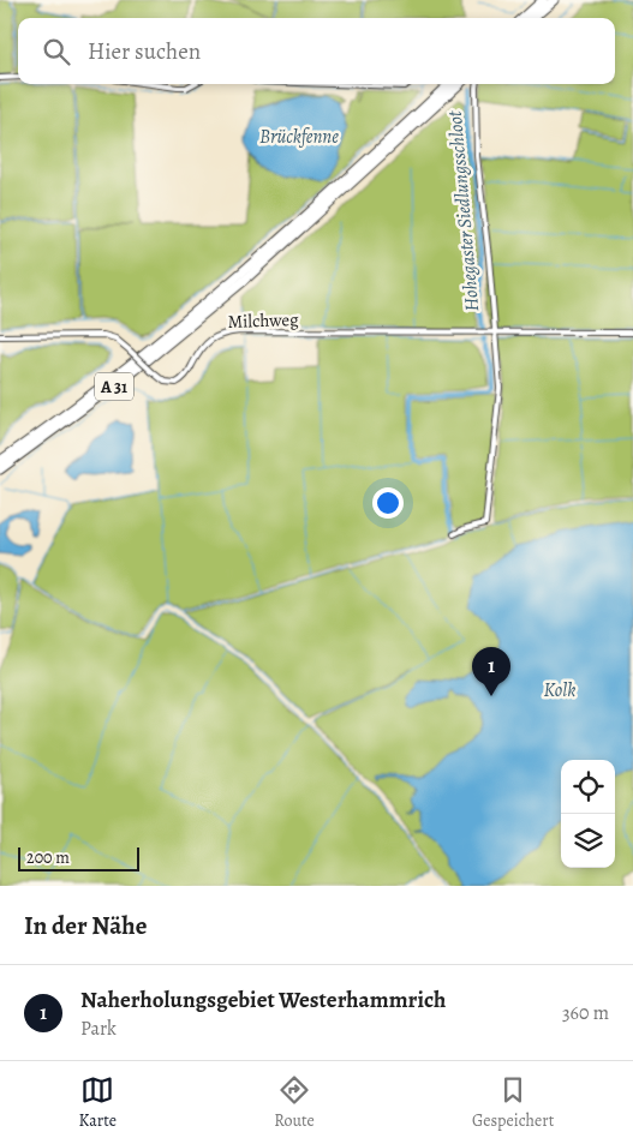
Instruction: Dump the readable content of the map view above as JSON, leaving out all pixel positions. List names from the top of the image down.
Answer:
{
  "streets": {
    "highway": ["A 31"],
    "street": ["Milchweg"]
  },
  "water": ["Brückfenne", "Hohegaster Siedlungsschloot", "Kolk"],
  "scale_bar": "200 m",
  "page": {
    "search": "Hier suchen",
    "pins": "1",
    "scale": "200 m",
    "heading": "In der Nähe",
    "list": [
      {
        "mark": "1",
        "name": "Naherholungsgebiet Westerhammrich",
        "note": "Park",
        "value": "360 m"
      }
    ],
    "nav": ["Karte", "Route", "Gespeichert"]
  }
}
